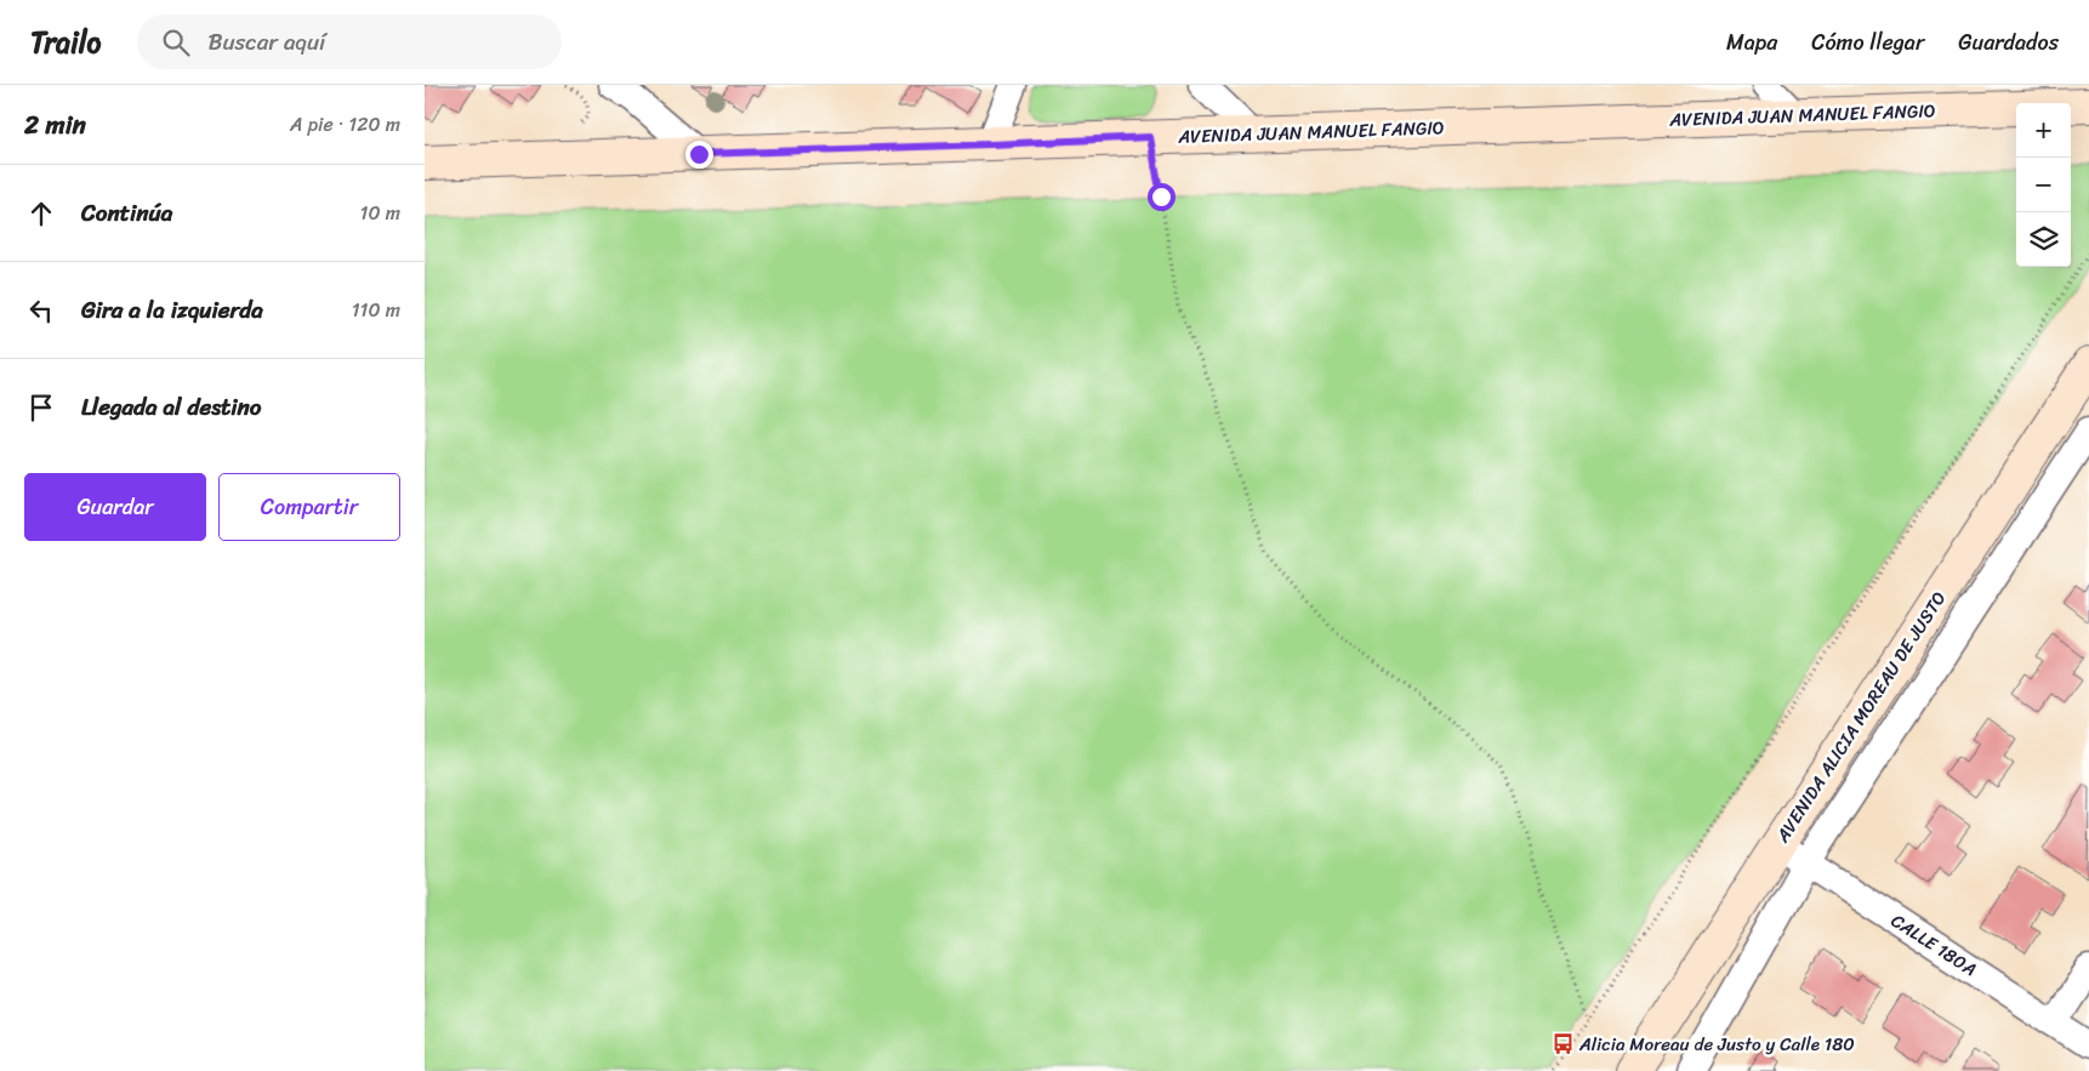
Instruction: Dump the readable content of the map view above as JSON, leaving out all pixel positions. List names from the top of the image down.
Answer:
{
  "streets": {
    "main road": ["AVENIDA JUAN MANUEL FANGIO", "AVENIDA ALICIA MOREAU DE JUSTO"],
    "street": ["CALLE 180A"]
  },
  "crossings": [
    ["AVENIDA ALICIA MOREAU DE JUSTO", "CALLE 180A"]
  ],
  "places": {
    "bus stop": ["Alicia Moreau de Justo y Calle 180"]
  },
  "page": {
    "header": "Trailo",
    "search": "Buscar aquí",
    "nav": ["Mapa", "Cómo llegar", "Guardados"],
    "heading": ["2 min", "A pie · 120 m"],
    "map_buttons": ["+", "−"],
    "list": [
      ["Continúa", "10 m"],
      ["Gira a la izquierda", "110 m"],
      "Llegada al destino"
    ],
    "buttons": ["Guardar", "Compartir"]
  }
}
